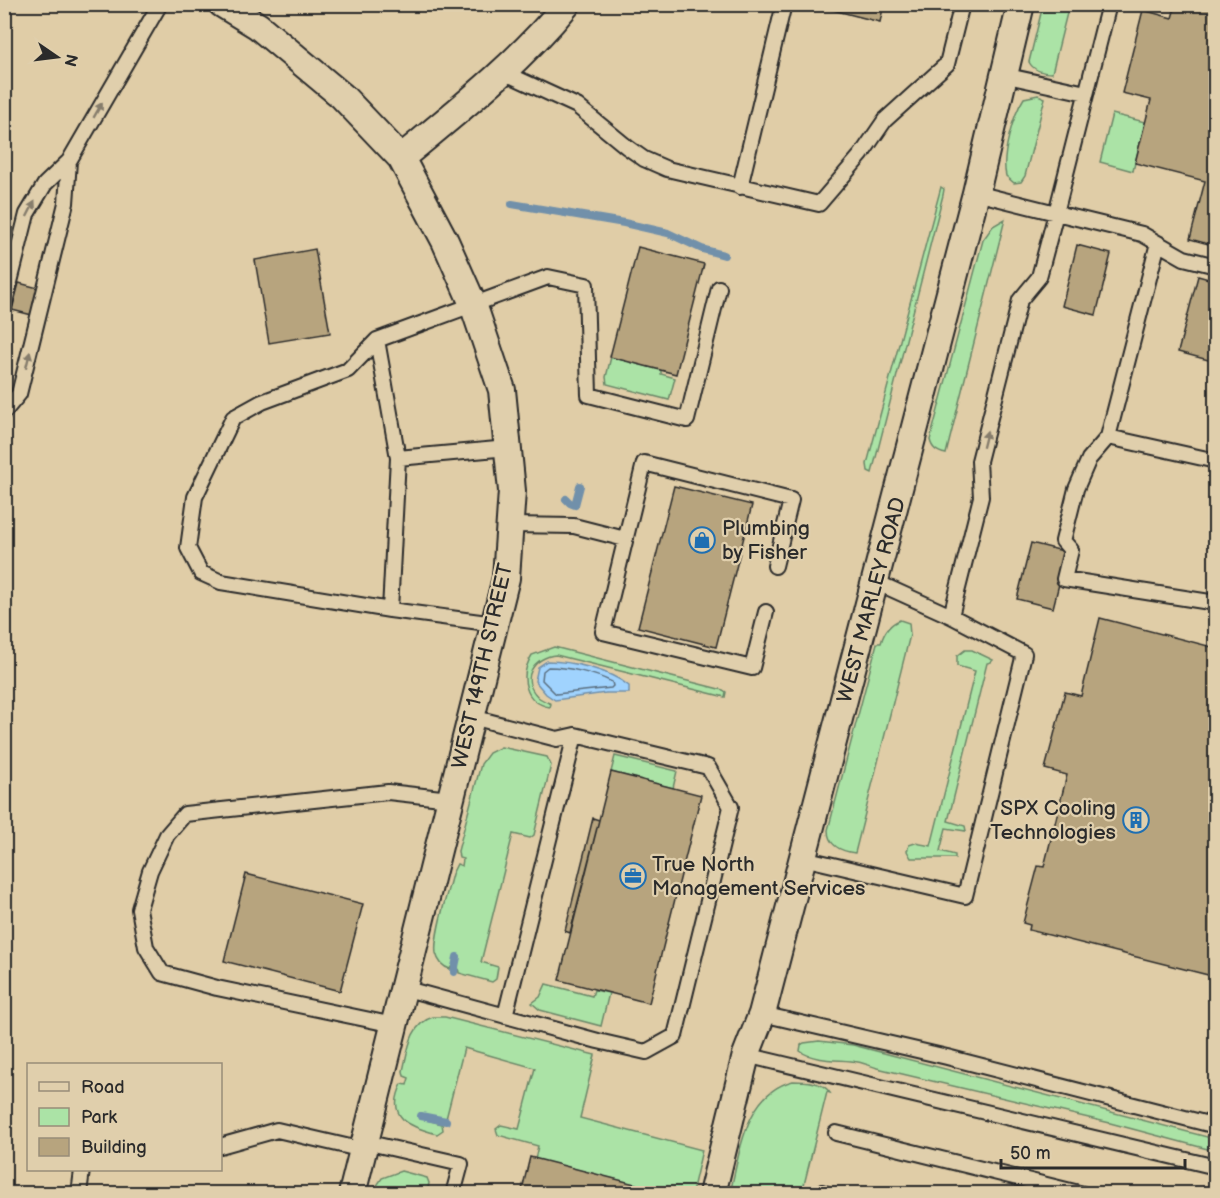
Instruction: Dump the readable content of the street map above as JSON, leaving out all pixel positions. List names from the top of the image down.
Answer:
{
  "streets": {
    "street": ["WEST MARLEY ROAD", "WEST 149TH STREET"]
  },
  "places": {
    "shop": ["Plumbing by Fisher"],
    "building": ["SPX Cooling Technologies"],
    "office": ["True North Management Services"]
  },
  "legend": ["Road", "Park", "Building"],
  "scale_bar": "50 m",
  "north": "right"
}
